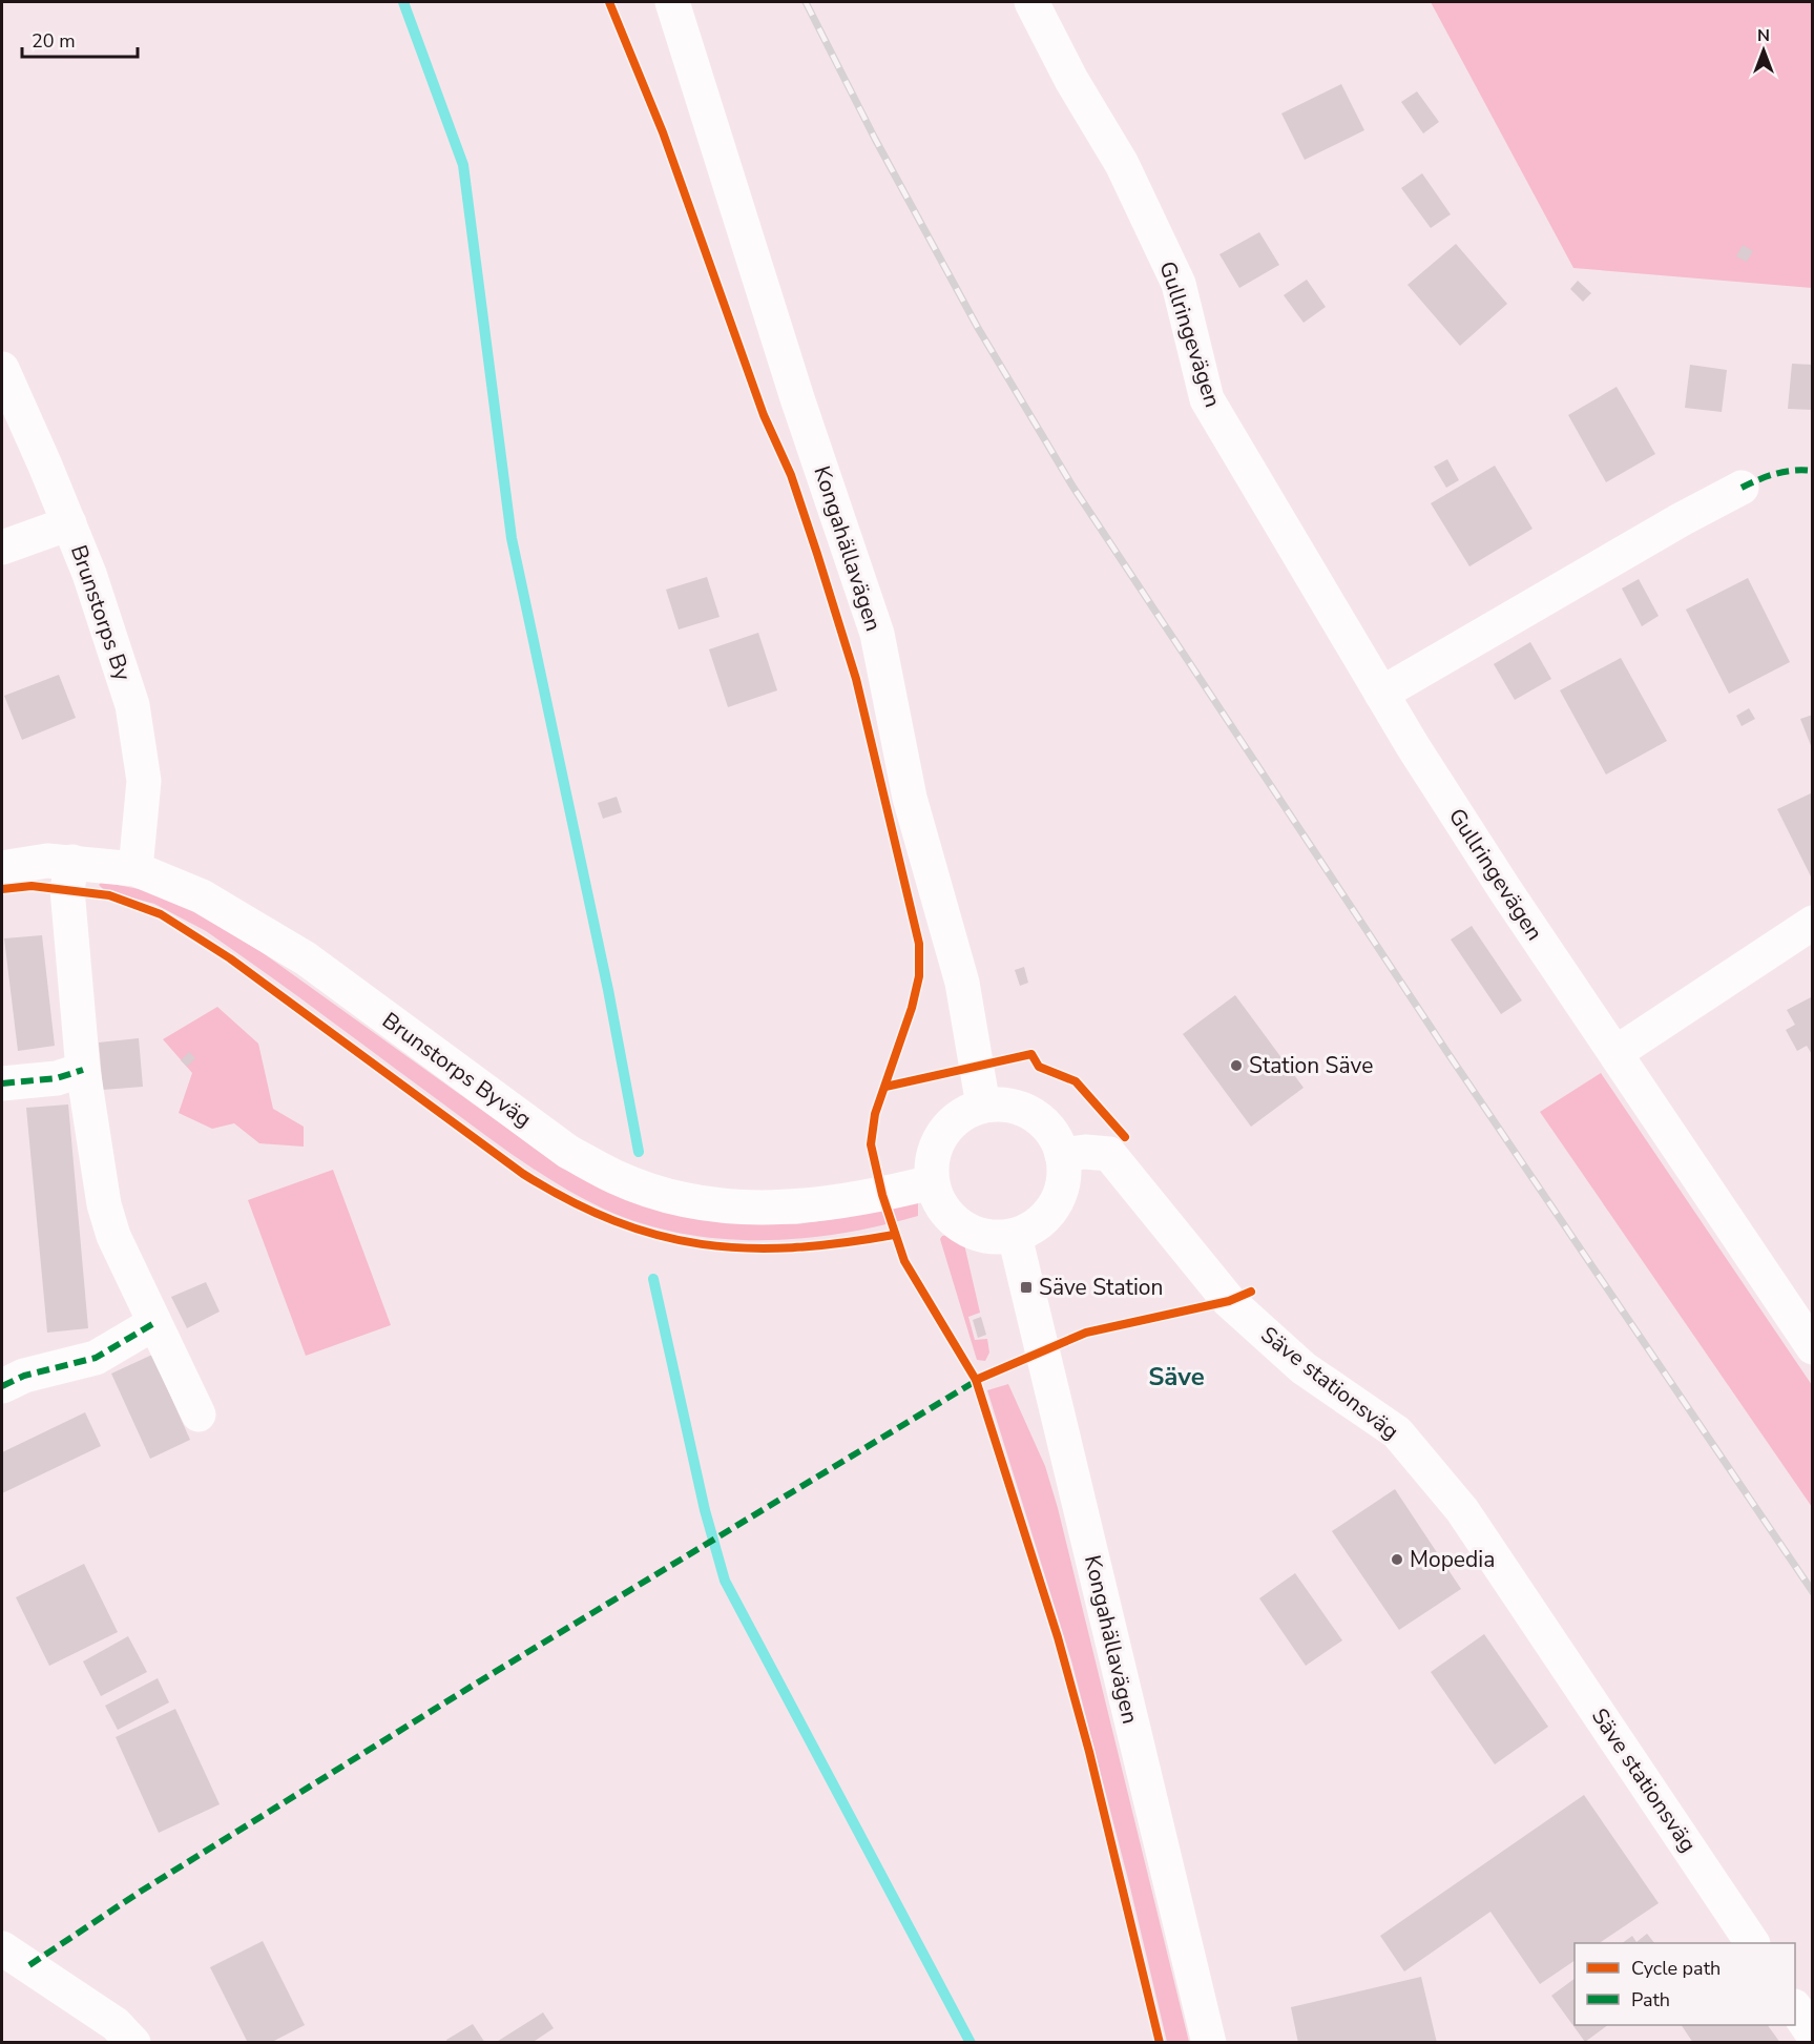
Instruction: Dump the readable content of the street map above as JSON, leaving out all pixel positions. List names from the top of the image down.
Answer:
{
  "streets": {
    "street": [
      "Gullringevägen",
      "Kongahällavägen",
      "Brunstorps By",
      "Brunstorps Byväg",
      "Säve stationsväg"
    ]
  },
  "crossings": [
    ["Kongahällavägen", "Brunstorps Byväg"],
    ["Kongahällavägen", "Säve stationsväg"],
    ["Brunstorps By", "Brunstorps Byväg"],
    ["Brunstorps Byväg", "Säve stationsväg"]
  ],
  "districts": ["Säve"],
  "places": {
    "other": ["Station Säve", "Mopedia"],
    "transit": ["Säve Station"]
  },
  "legend": ["Cycle path", "Path"],
  "scale_bar": "20 m",
  "north": "top"
}
